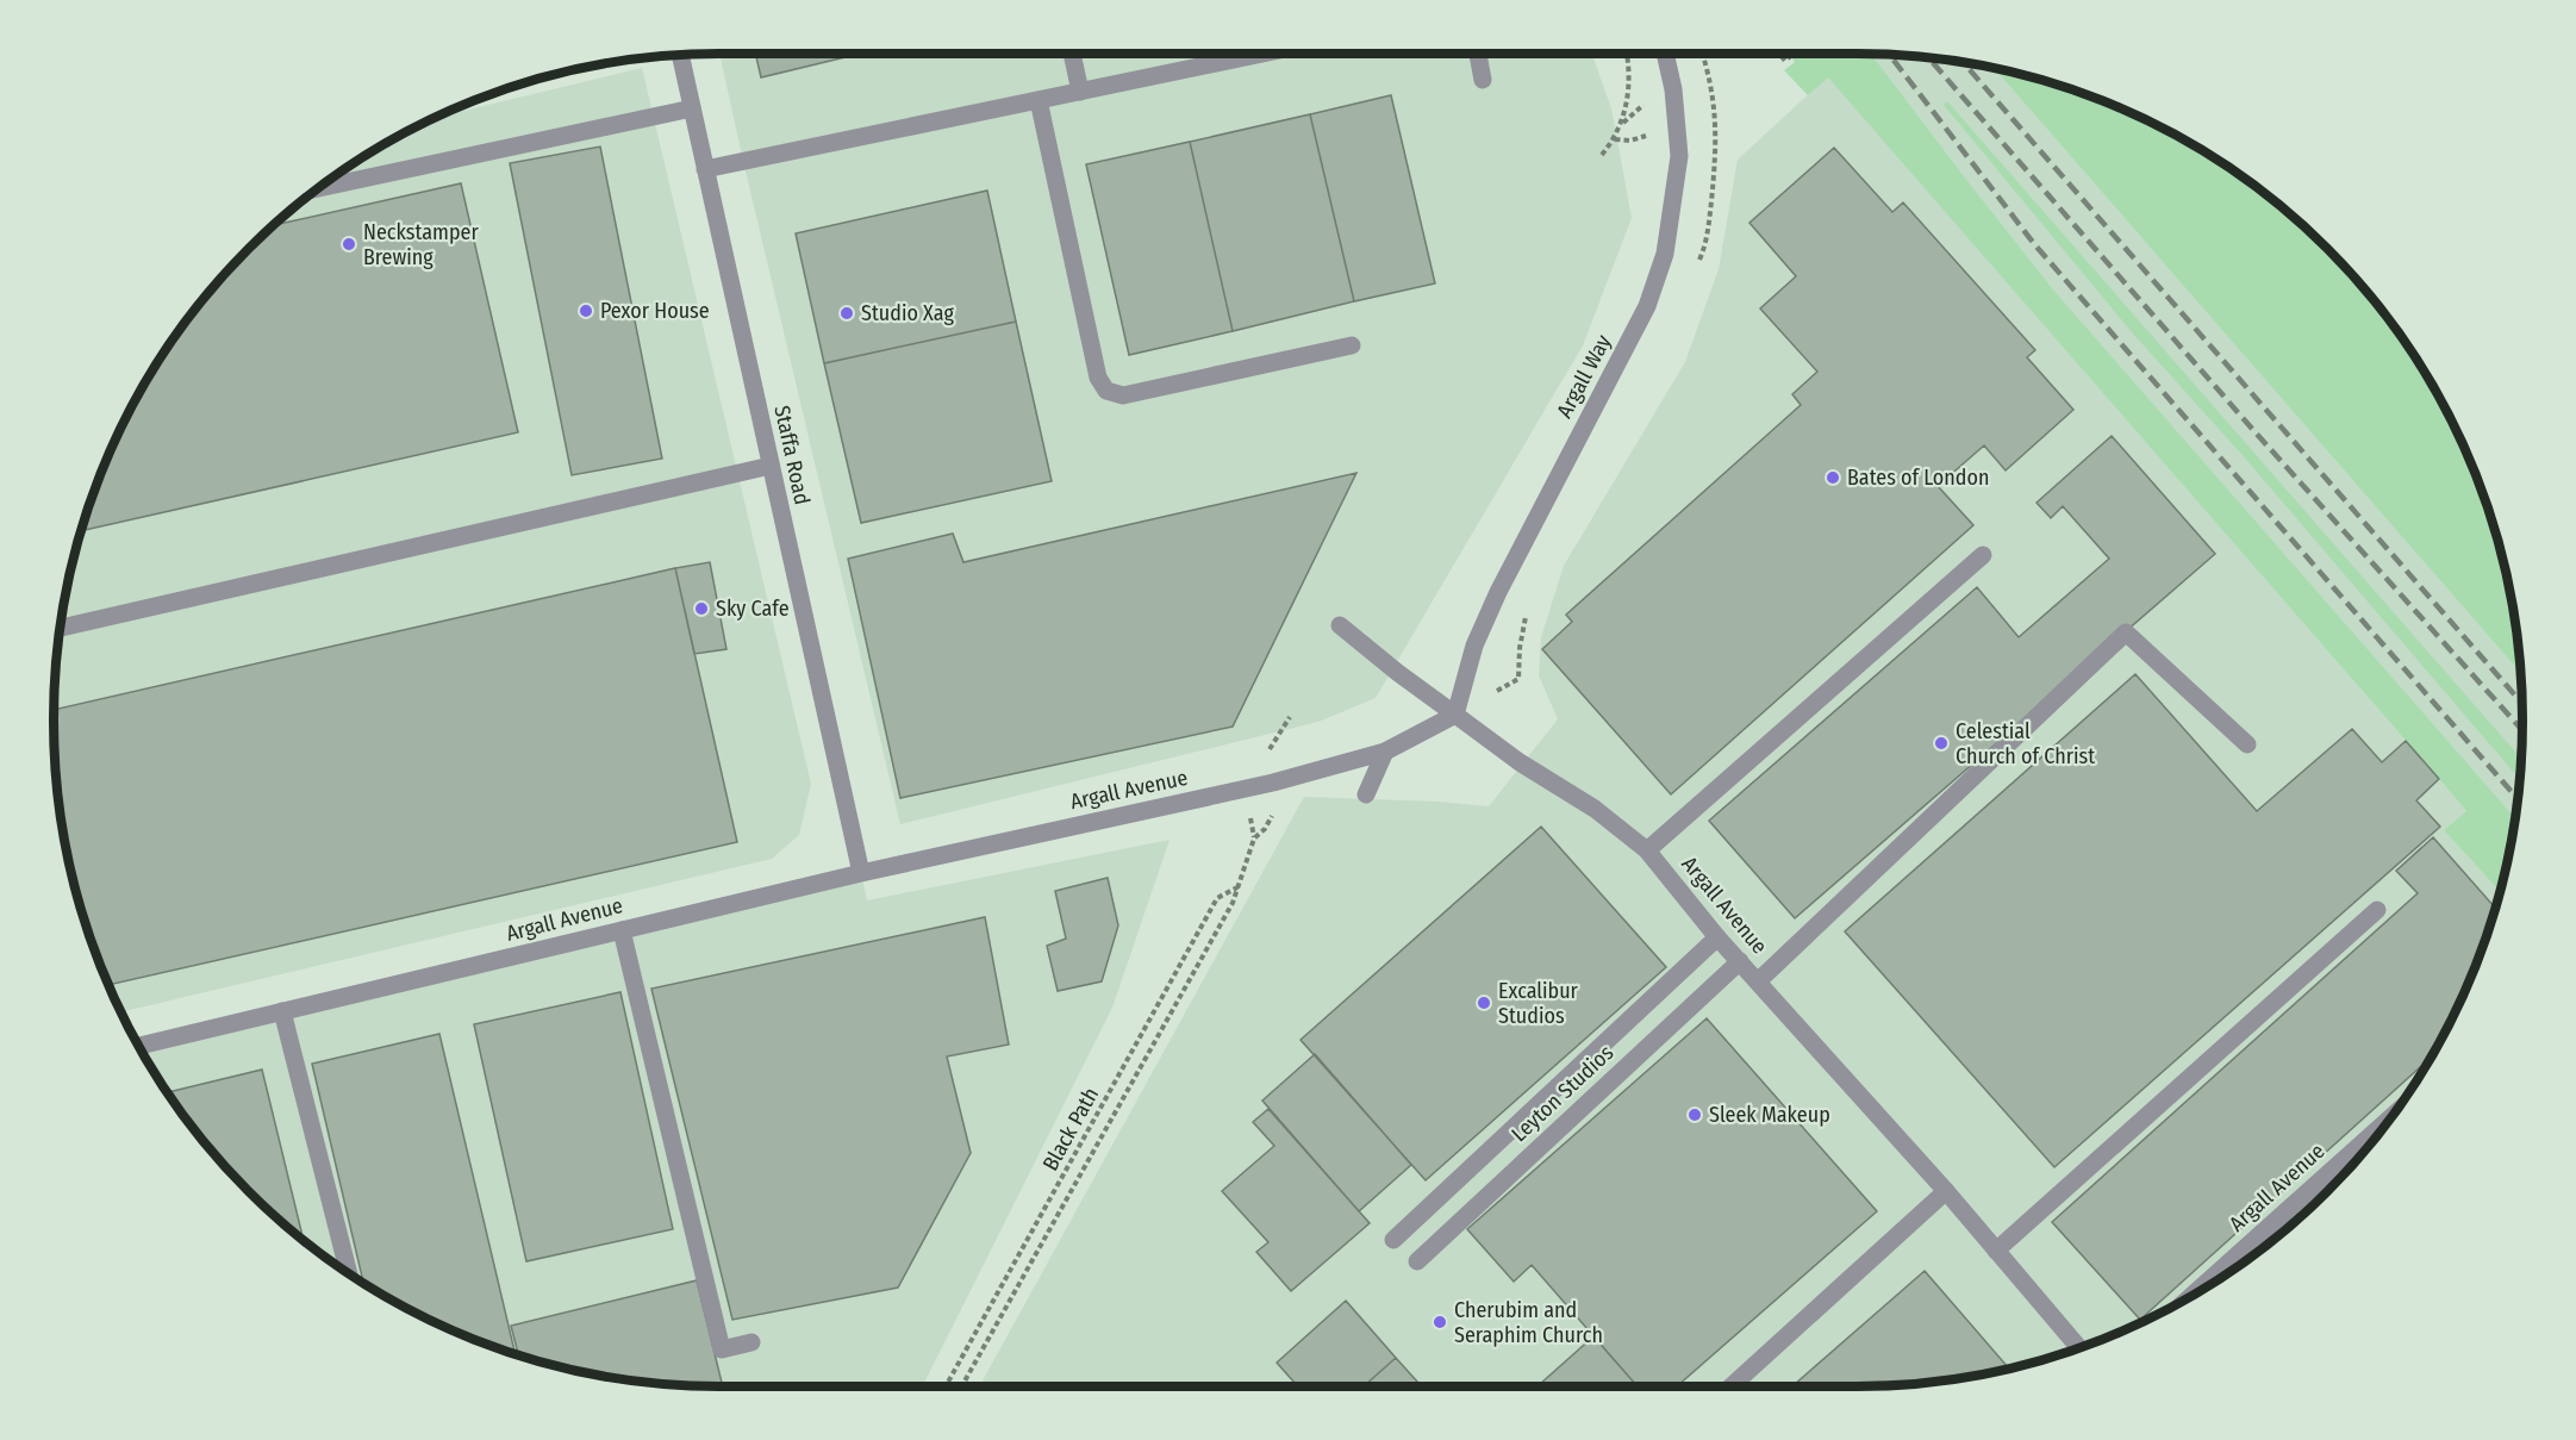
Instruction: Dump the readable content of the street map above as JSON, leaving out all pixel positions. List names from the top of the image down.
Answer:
{
  "streets": {
    "street": [
      "Argall Way",
      "Staffa Road",
      "Argall Avenue",
      "Leyton Studios"
    ],
    "path": ["Black Path"]
  },
  "crossings": [
    ["Argall Way", "Argall Avenue"],
    ["Staffa Road", "Argall Avenue"],
    ["Argall Avenue", "Leyton Studios"]
  ],
  "places": [
    "Neckstamper Brewing",
    "Pexor House",
    "Studio Xag",
    "Bates of London",
    "Sky Cafe",
    "Celestial Church of Christ",
    "Excalibur Studios",
    "Sleek Makeup",
    "Cherubim and Seraphim Church"
  ]
}
